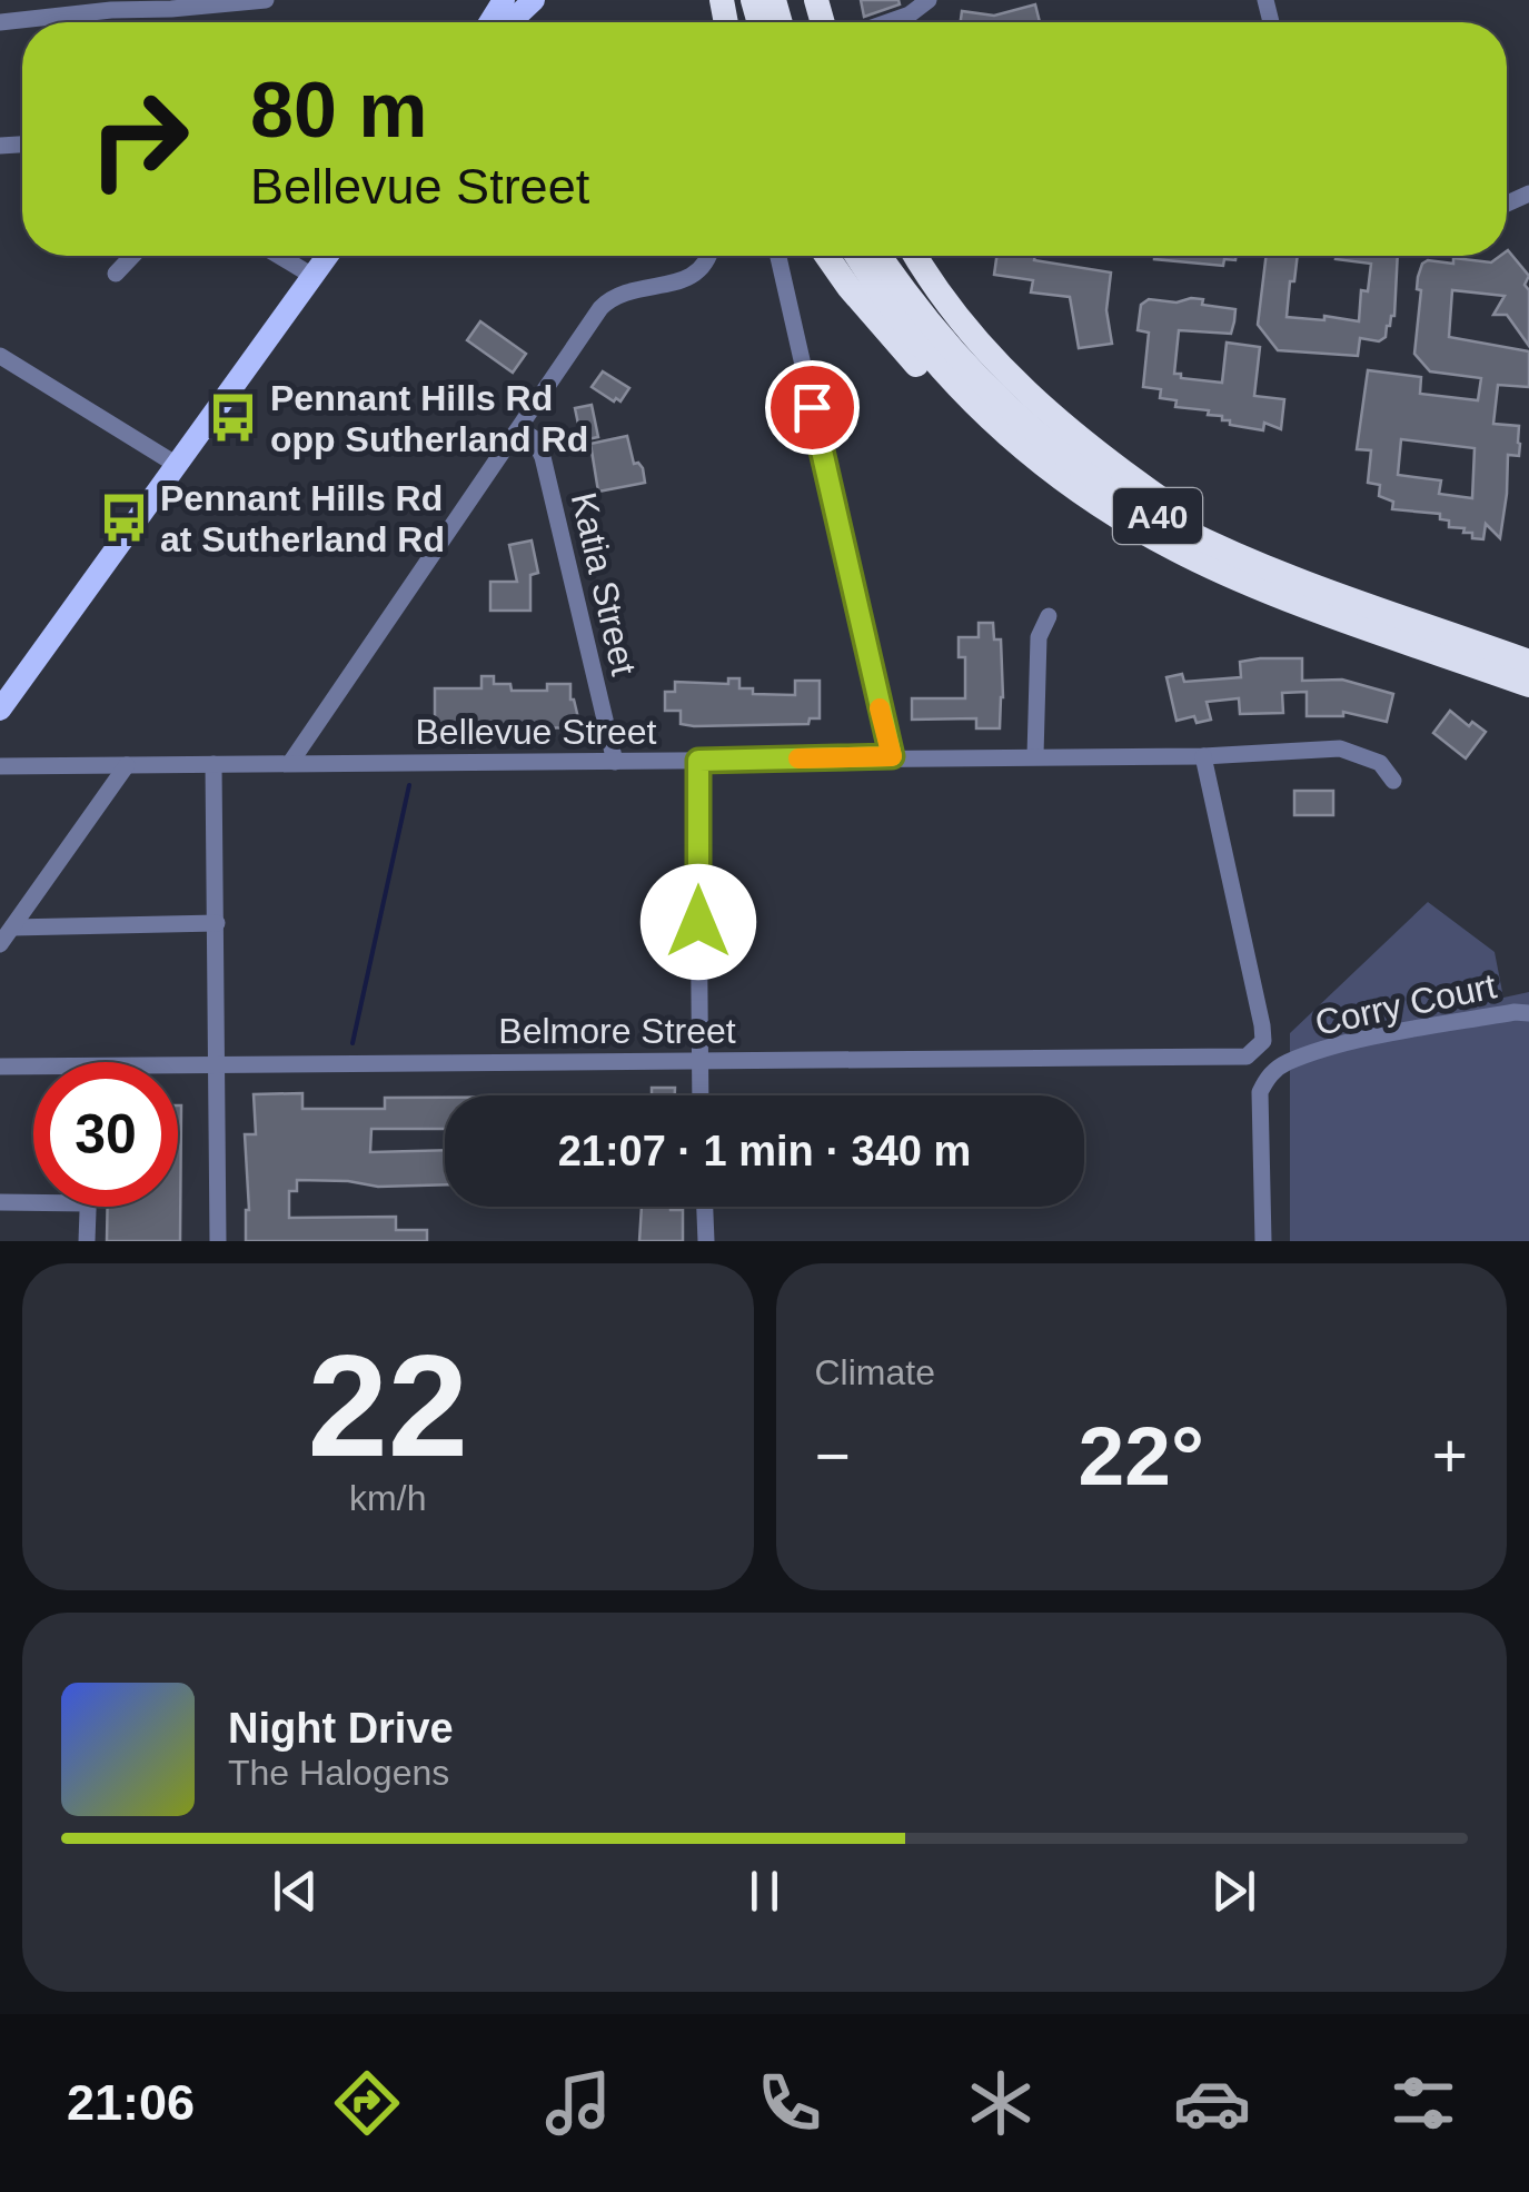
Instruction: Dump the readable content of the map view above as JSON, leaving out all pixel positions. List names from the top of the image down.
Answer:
{
  "streets": {
    "highway": ["A40"],
    "street": [
      "Katia Street",
      "Bellevue Street",
      "Corry Court",
      "Belmore Street"
    ]
  },
  "crossings": [
    ["Katia Street", "Bellevue Street"],
    ["Bellevue Street", "Belmore Street"]
  ],
  "places": {
    "bus stop": ["Pennant Hills Rd opp Sutherland Rd", "Pennant Hills Rd at Sutherland Rd"]
  },
  "page": {
    "turn": ["80 m", "Bellevue Street"],
    "limit": "30",
    "trip": "21:07 · 1 min · 340 m",
    "tile": [
      ["22", "km/h"],
      "Climate"
    ],
    "heat": ["−", "22°", "+"],
    "song": ["Night Drive", "The Halogens"],
    "tabs": "21:06"
  }
}
